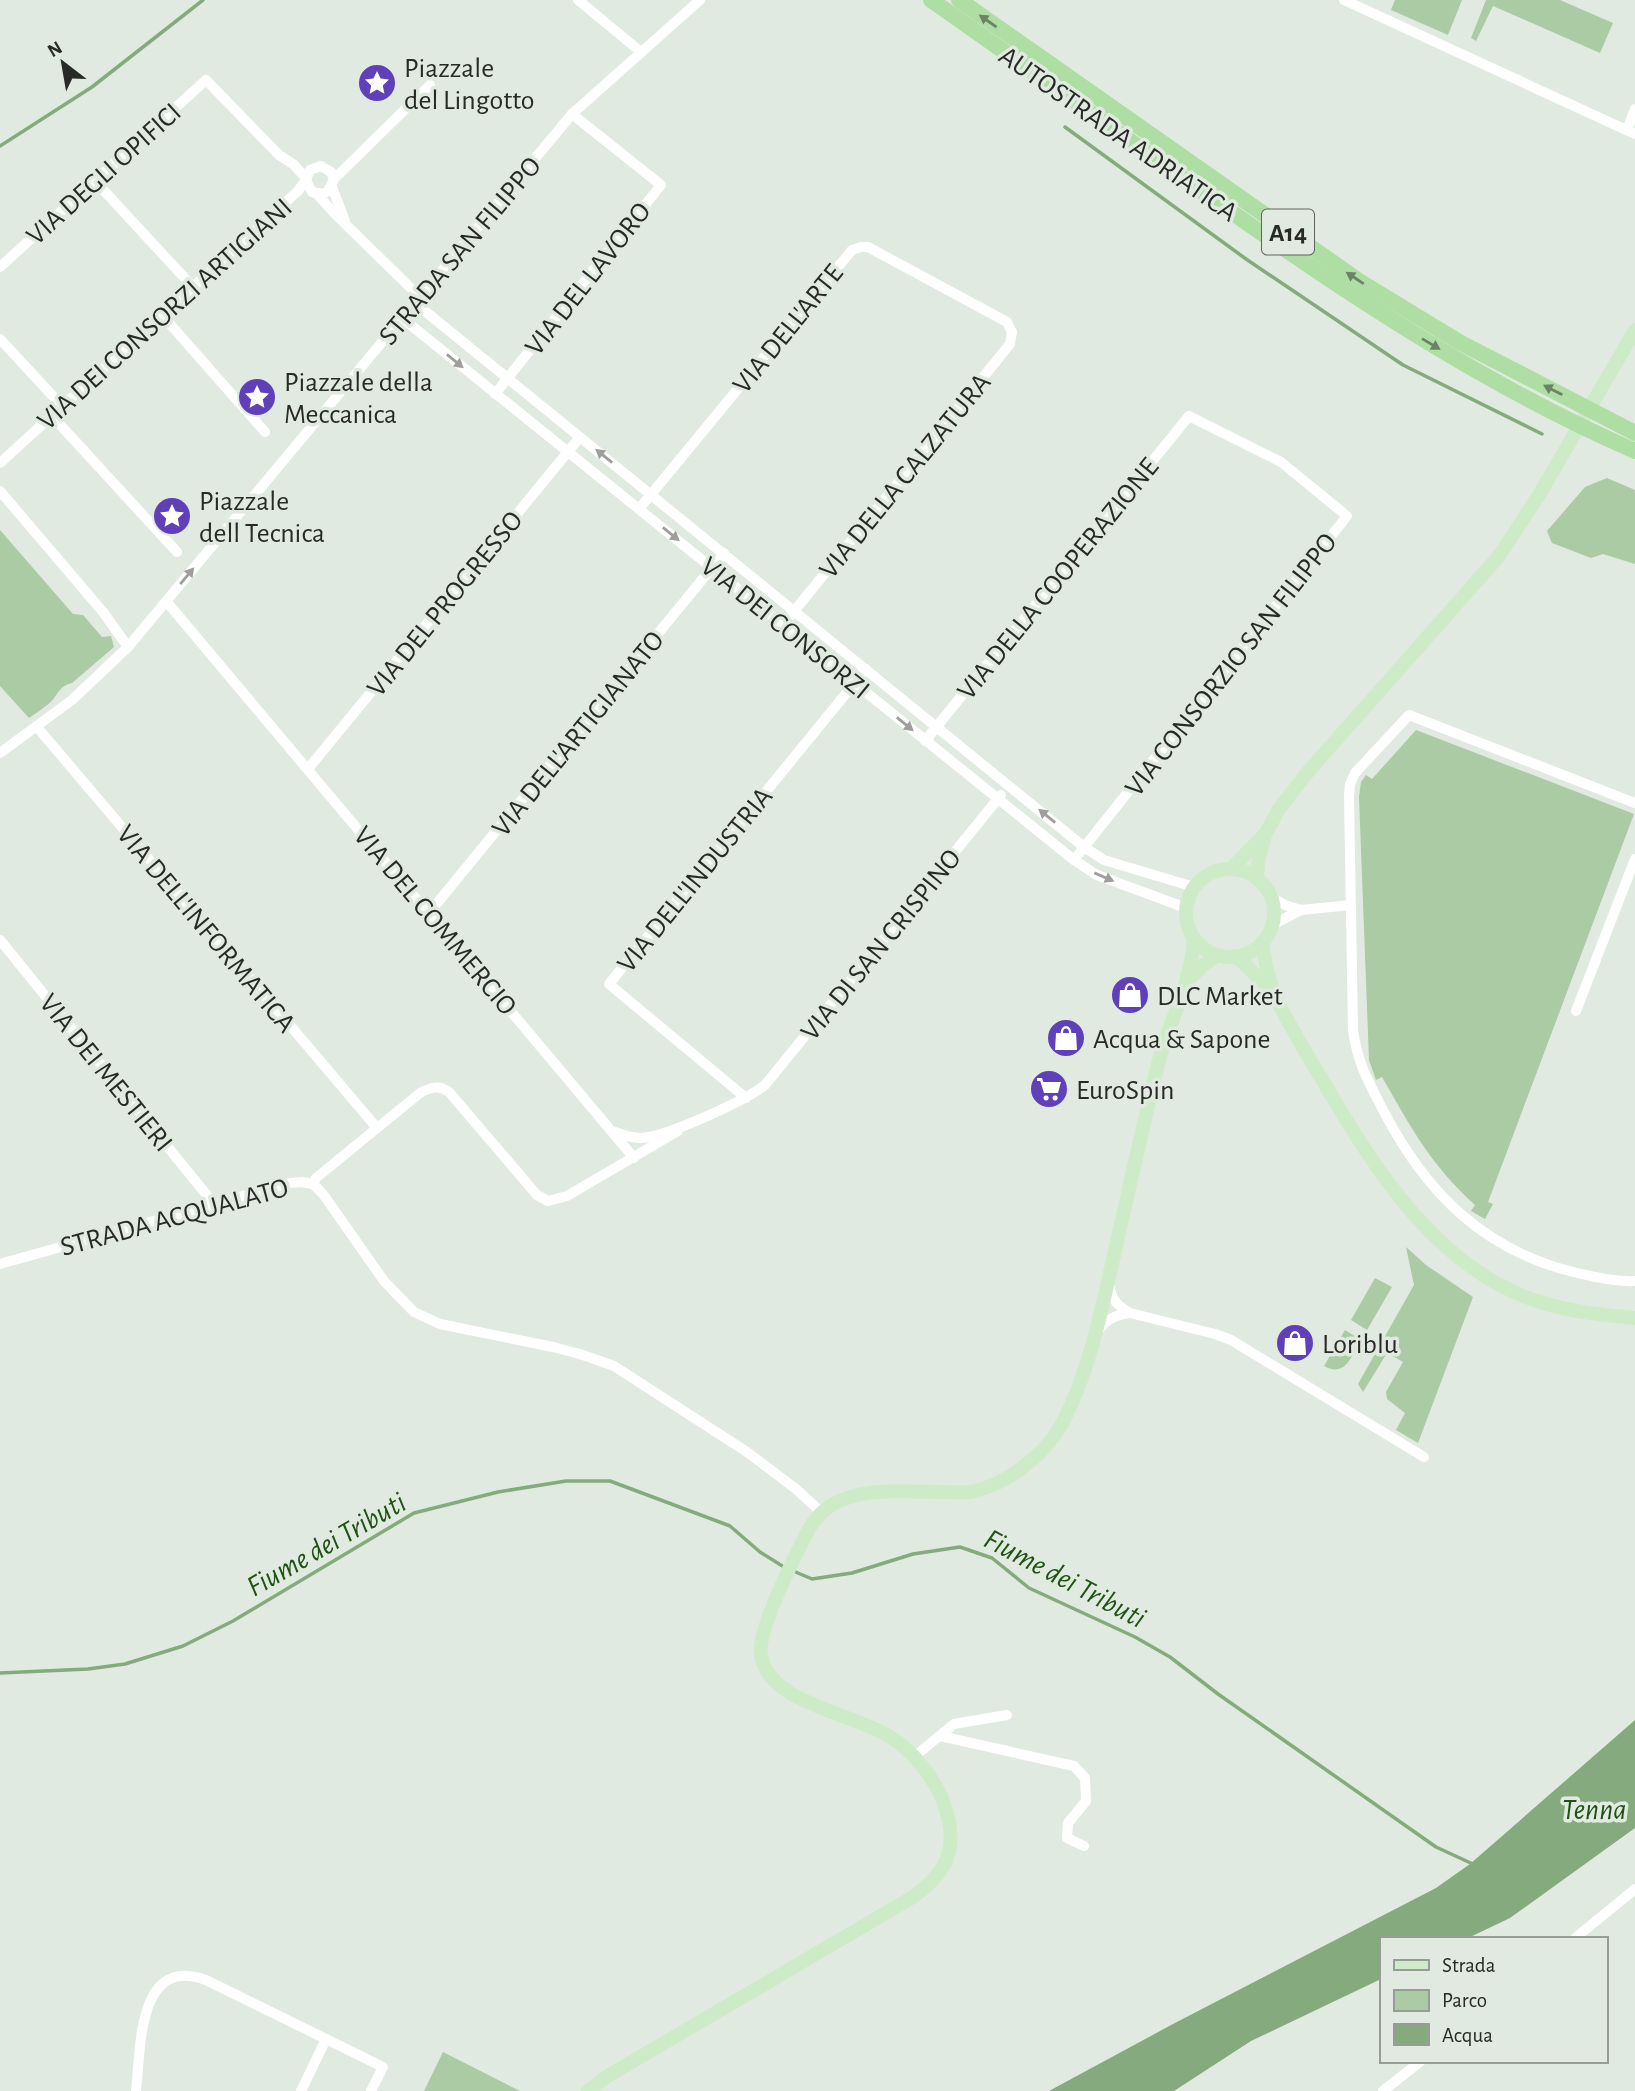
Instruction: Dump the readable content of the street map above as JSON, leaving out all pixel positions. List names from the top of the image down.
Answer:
{
  "streets": {
    "highway": ["AUTOSTRADA ADRIATICA", "A14"],
    "street": [
      "VIA DEGLI OPIFICI",
      "STRADA SAN FILIPPO",
      "VIA DEL LAVORO",
      "VIA DEI CONSORZI ARTIGIANI",
      "VIA DELL'ARTE",
      "VIA DELLA CALZATURA",
      "VIA DELLA COOPERAZIONE",
      "VIA DEL PROGRESSO",
      "VIA DEI CONSORZI",
      "VIA CONSORZIO SAN FILIPPO",
      "VIA DELL'ARTIGIANATO",
      "VIA DELL'INDUSTRIA",
      "VIA DEL COMMERCIO",
      "VIA DELL'INFORMATICA",
      "VIA DI SAN CRISPINO",
      "VIA DEI MESTIERI",
      "STRADA ACQUALATO"
    ]
  },
  "crossings": [
    ["VIA DEGLI OPIFICI", "VIA DEI CONSORZI"],
    ["STRADA SAN FILIPPO", "VIA DEL LAVORO"],
    ["STRADA SAN FILIPPO", "VIA DEI CONSORZI"],
    ["STRADA SAN FILIPPO", "VIA DEL COMMERCIO"],
    ["STRADA SAN FILIPPO", "VIA DELL'INFORMATICA"],
    ["VIA DEL LAVORO", "VIA DEI CONSORZI"],
    ["VIA DEI CONSORZI ARTIGIANI", "VIA DEI CONSORZI"],
    ["VIA DELL'ARTE", "VIA DELLA CALZATURA"],
    ["VIA DELL'ARTE", "VIA DEI CONSORZI"],
    ["VIA DELLA CALZATURA", "VIA DEI CONSORZI"],
    ["VIA DELLA COOPERAZIONE", "VIA DEI CONSORZI"],
    ["VIA DELLA COOPERAZIONE", "VIA CONSORZIO SAN FILIPPO"],
    ["VIA DEL PROGRESSO", "VIA DEI CONSORZI"],
    ["VIA DEL PROGRESSO", "VIA DEL COMMERCIO"],
    ["VIA DEI CONSORZI", "VIA CONSORZIO SAN FILIPPO"],
    ["VIA DEI CONSORZI", "VIA DELL'ARTIGIANATO"],
    ["VIA DEI CONSORZI", "VIA DELL'INDUSTRIA"],
    ["VIA DEI CONSORZI", "VIA DI SAN CRISPINO"],
    ["VIA DELL'ARTIGIANATO", "VIA DEL COMMERCIO"],
    ["VIA DELL'INDUSTRIA", "VIA DI SAN CRISPINO"],
    ["VIA DEI MESTIERI", "STRADA ACQUALATO"]
  ],
  "one_way": ["STRADA SAN FILIPPO"],
  "water": ["Fiume dei Tributi", "Tenna"],
  "places": {
    "place": ["Piazzale del Lingotto", "Piazzale della Meccanica", "Piazzale dell Tecnica"],
    "shop": ["DLC Market", "Acqua & Sapone", "Loriblu"],
    "supermarket": ["EuroSpin"]
  },
  "legend": ["Strada", "Parco", "Acqua"],
  "north": "top left"
}
